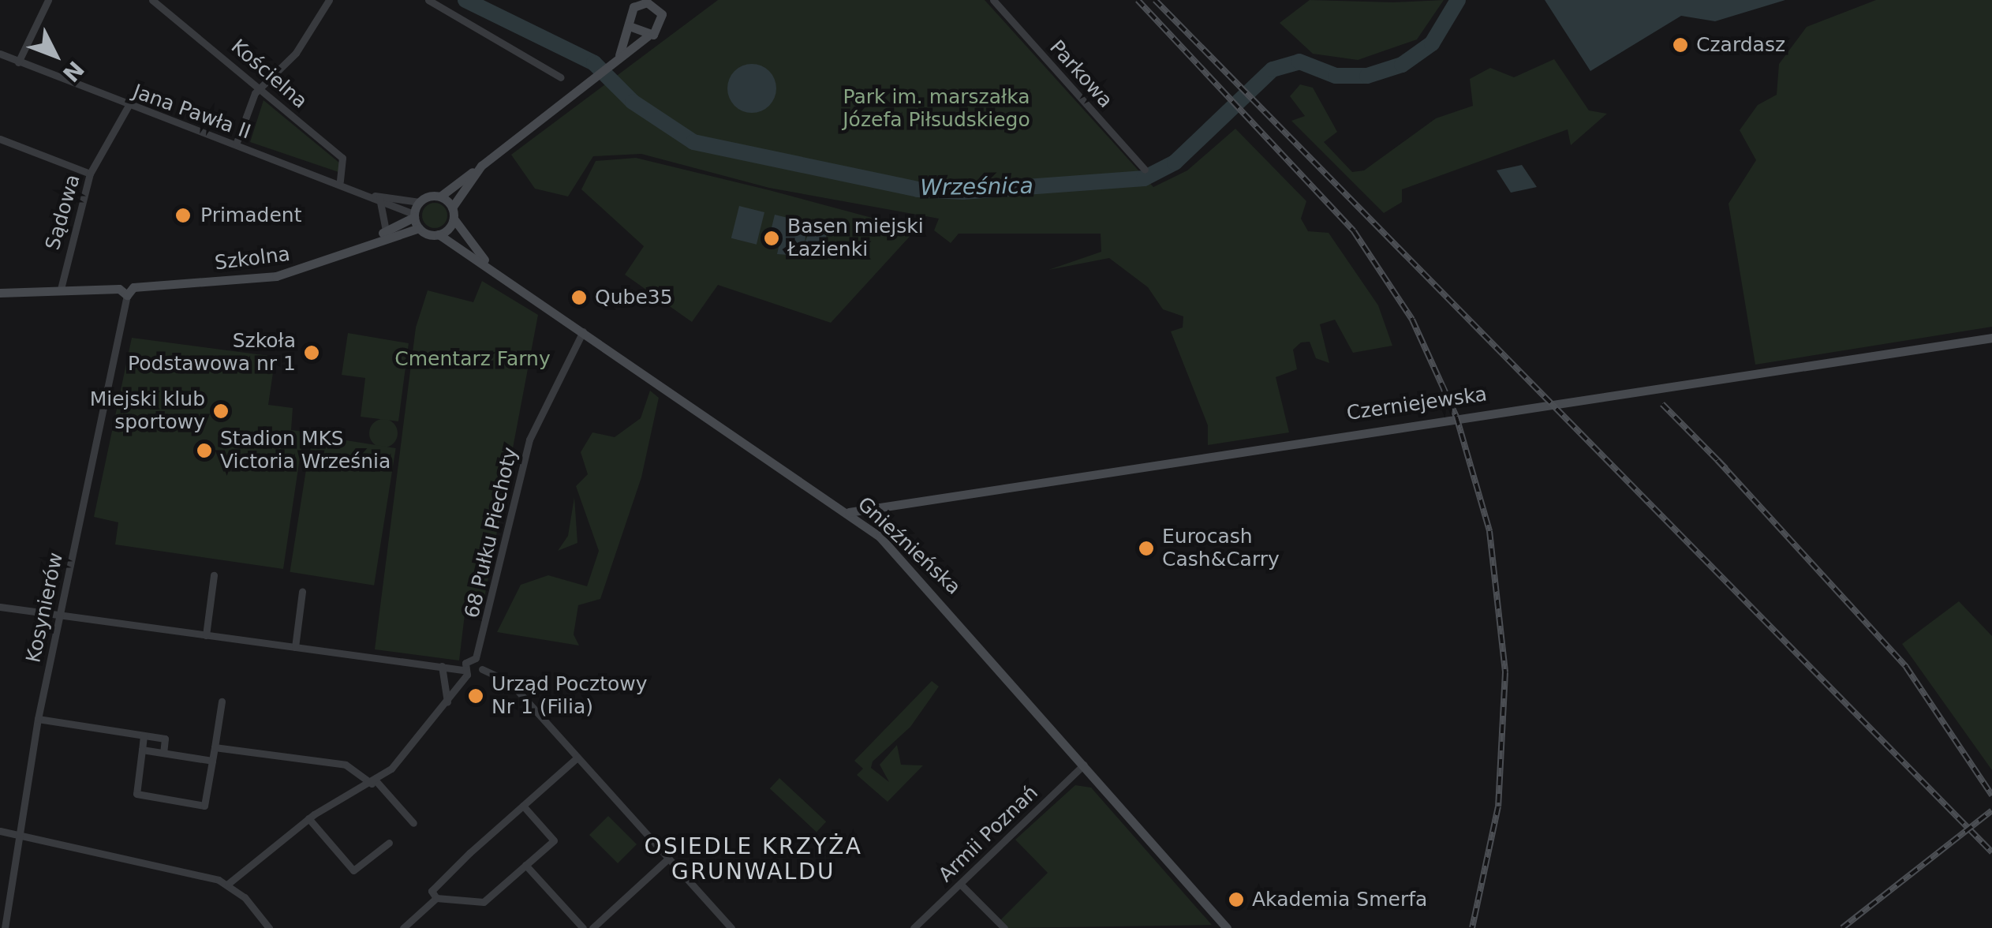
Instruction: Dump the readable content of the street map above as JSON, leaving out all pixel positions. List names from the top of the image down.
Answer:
{
  "streets": {
    "street": [
      "Kościelna",
      "Parkowa",
      "Jana Pawła II",
      "Sądowa",
      "Szkolna",
      "Czerniejewska",
      "68 Pułku Piechoty",
      "Gnieźnieńska",
      "Kosynierów",
      "Armii Poznań"
    ]
  },
  "crossings": [
    ["Kościelna", "Jana Pawła II"],
    ["Jana Pawła II", "Sądowa"],
    ["Jana Pawła II", "Szkolna"],
    ["Jana Pawła II", "Gnieźnieńska"],
    ["Sądowa", "Szkolna"],
    ["Szkolna", "Gnieźnieńska"],
    ["Szkolna", "Kosynierów"],
    ["Czerniejewska", "Gnieźnieńska"],
    ["68 Pułku Piechoty", "Gnieźnieńska"],
    ["Gnieźnieńska", "Armii Poznań"]
  ],
  "districts": ["OSIEDLE KRZYŻA GRUNWALDU"],
  "water": ["Wrześnica"],
  "parks": ["Park im. marszałka Józefa Piłsudskiego", "Cmentarz Farny"],
  "places": [
    "Czardasz",
    "Primadent",
    "Basen miejski Łazienki",
    "Qube35",
    "Szkoła Podstawowa nr 1",
    "Miejski klub sportowy",
    "Stadion MKS Victoria Września",
    "Eurocash Cash&Carry",
    "Urząd Pocztowy Nr 1 (Filia)",
    "Akademia Smerfa"
  ],
  "north": "bottom right"
}
